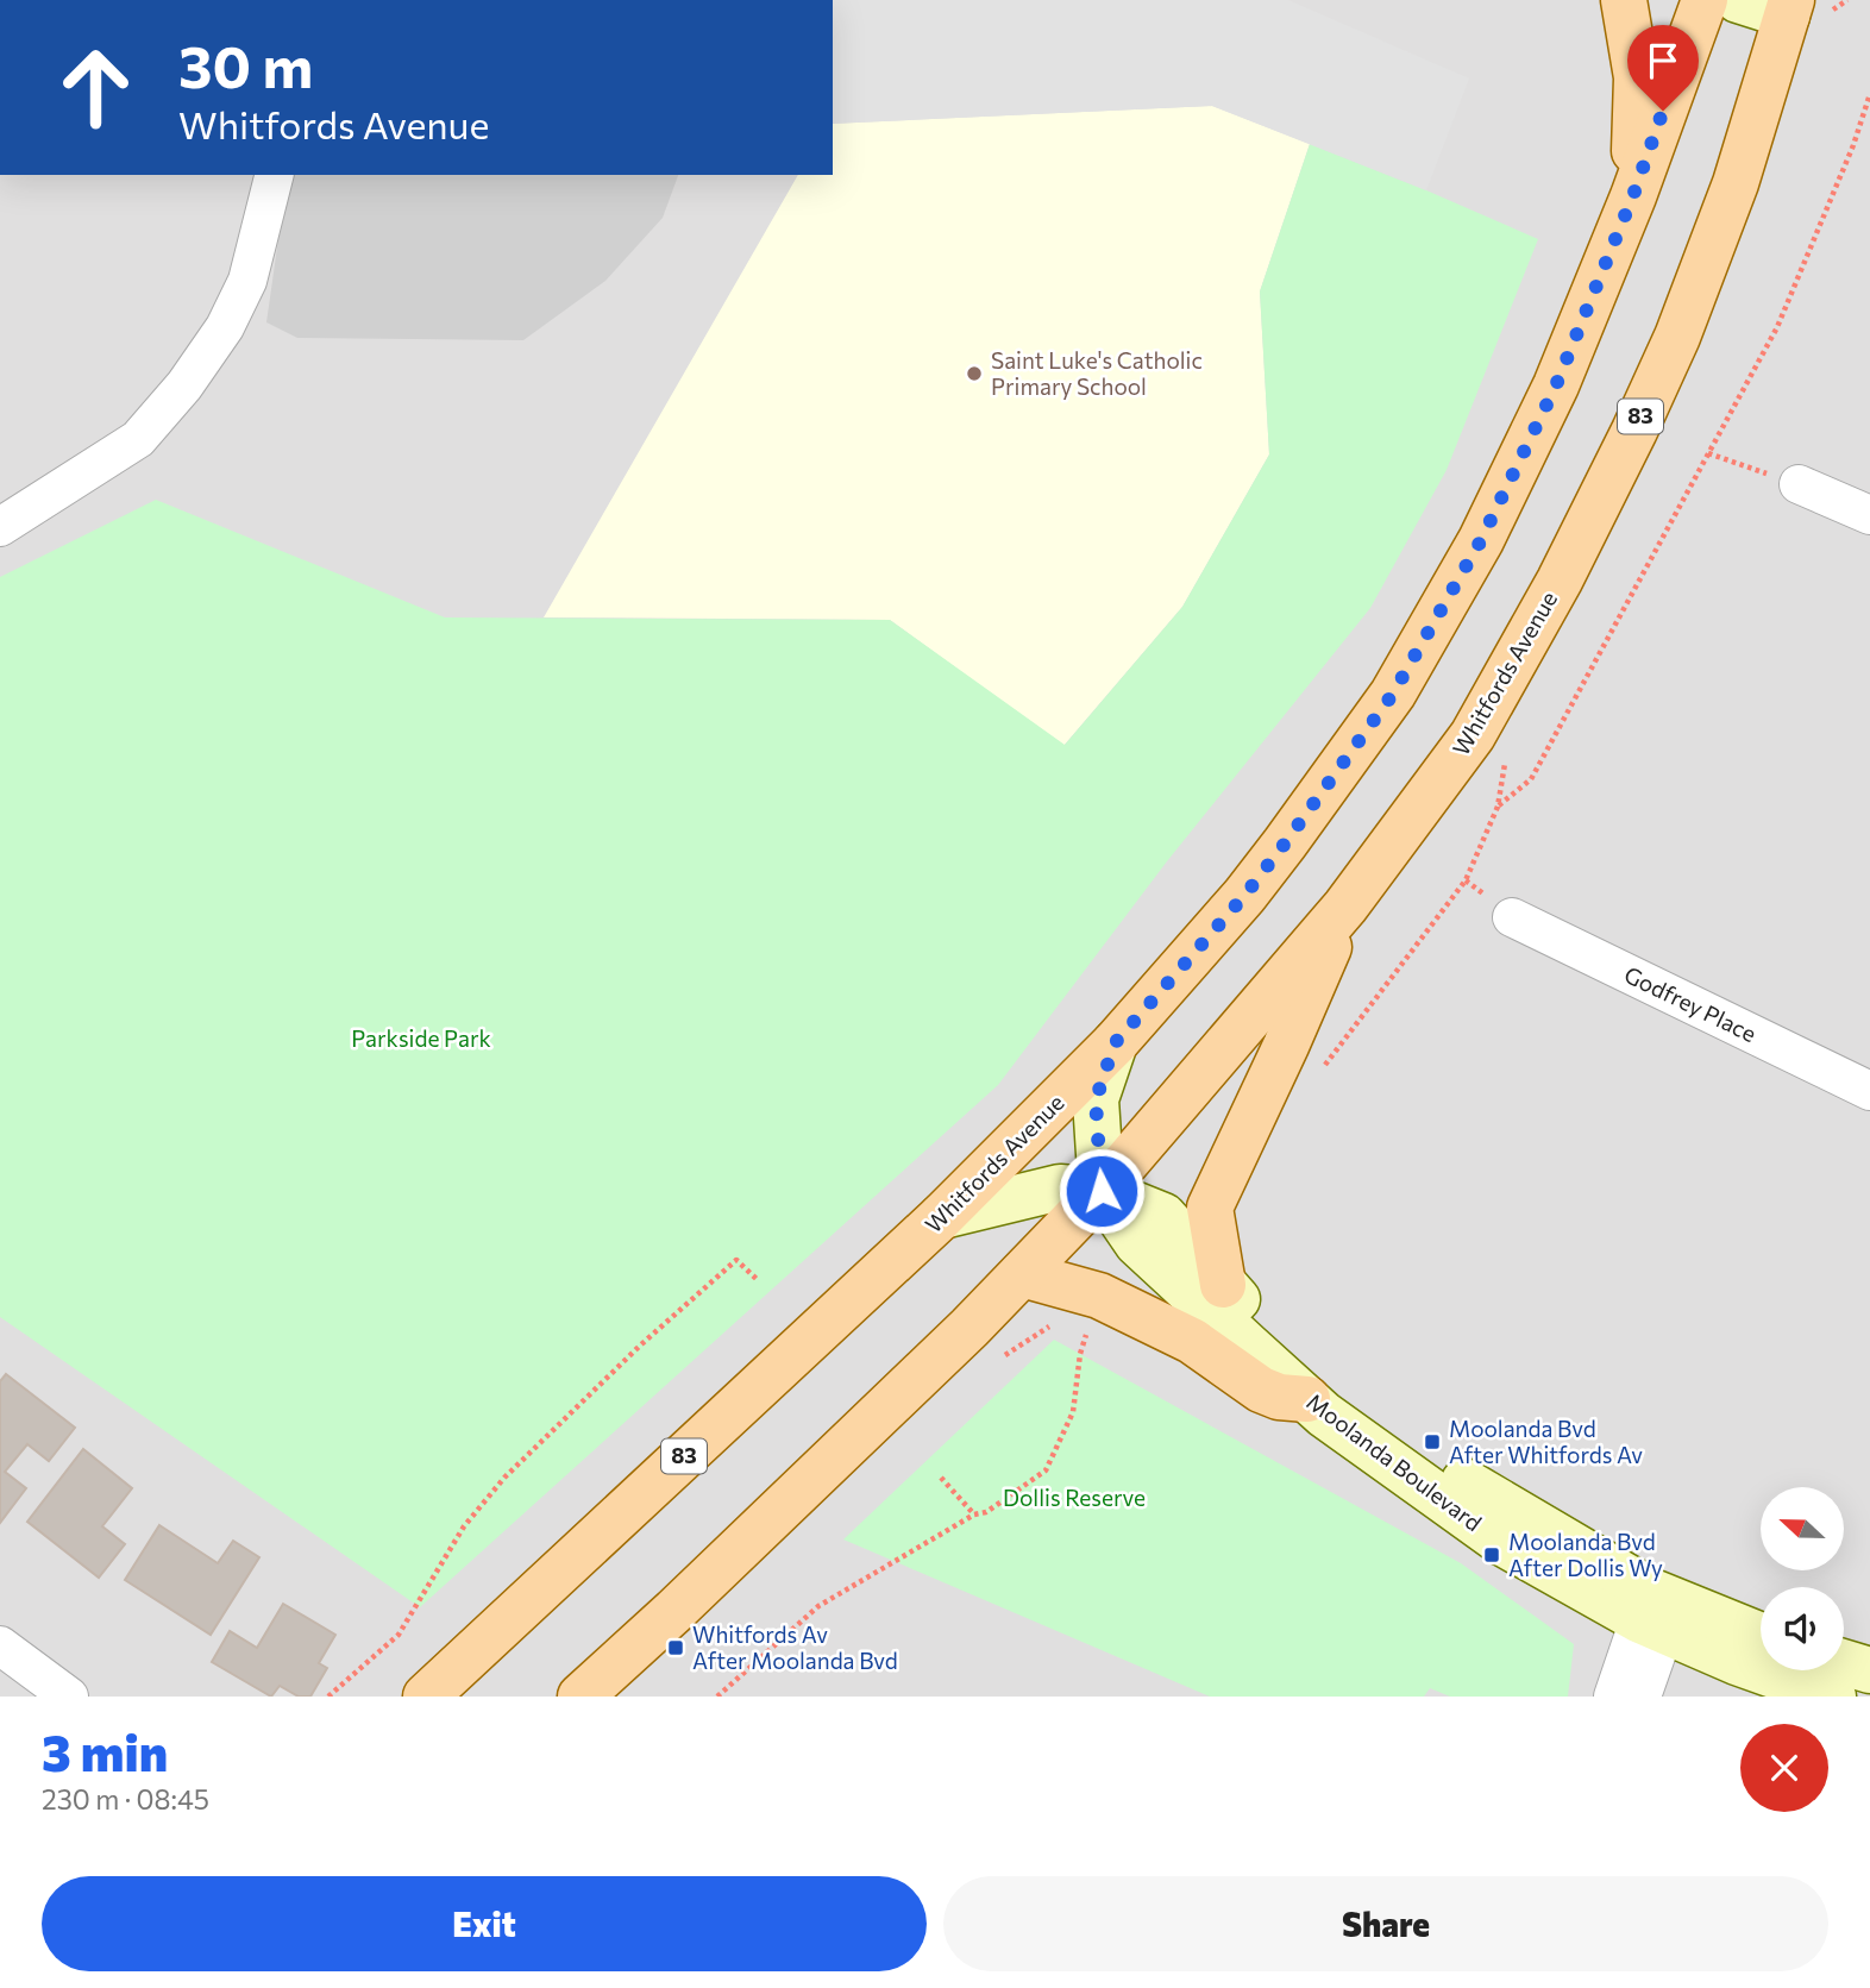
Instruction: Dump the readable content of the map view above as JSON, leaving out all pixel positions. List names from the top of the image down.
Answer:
{
  "streets": {
    "main road": ["83", "Whitfords Avenue"],
    "street": ["Godfrey Place", "Moolanda Boulevard"]
  },
  "crossings": [
    ["Whitfords Avenue", "Moolanda Boulevard"]
  ],
  "parks": ["Parkside Park", "Dollis Reserve"],
  "places": {
    "other": ["Saint Luke's Catholic Primary School"],
    "transit": ["Moolanda Bvd After Whitfords Av", "Moolanda Bvd After Dollis Wy", "Whitfords Av After Moolanda Bvd"]
  },
  "north": "left",
  "page": {
    "turn": ["30 m", "Whitfords Avenue"],
    "heading": ["3 min", "230 m · 08:45"],
    "buttons": ["Exit", "Share"]
  }
}
